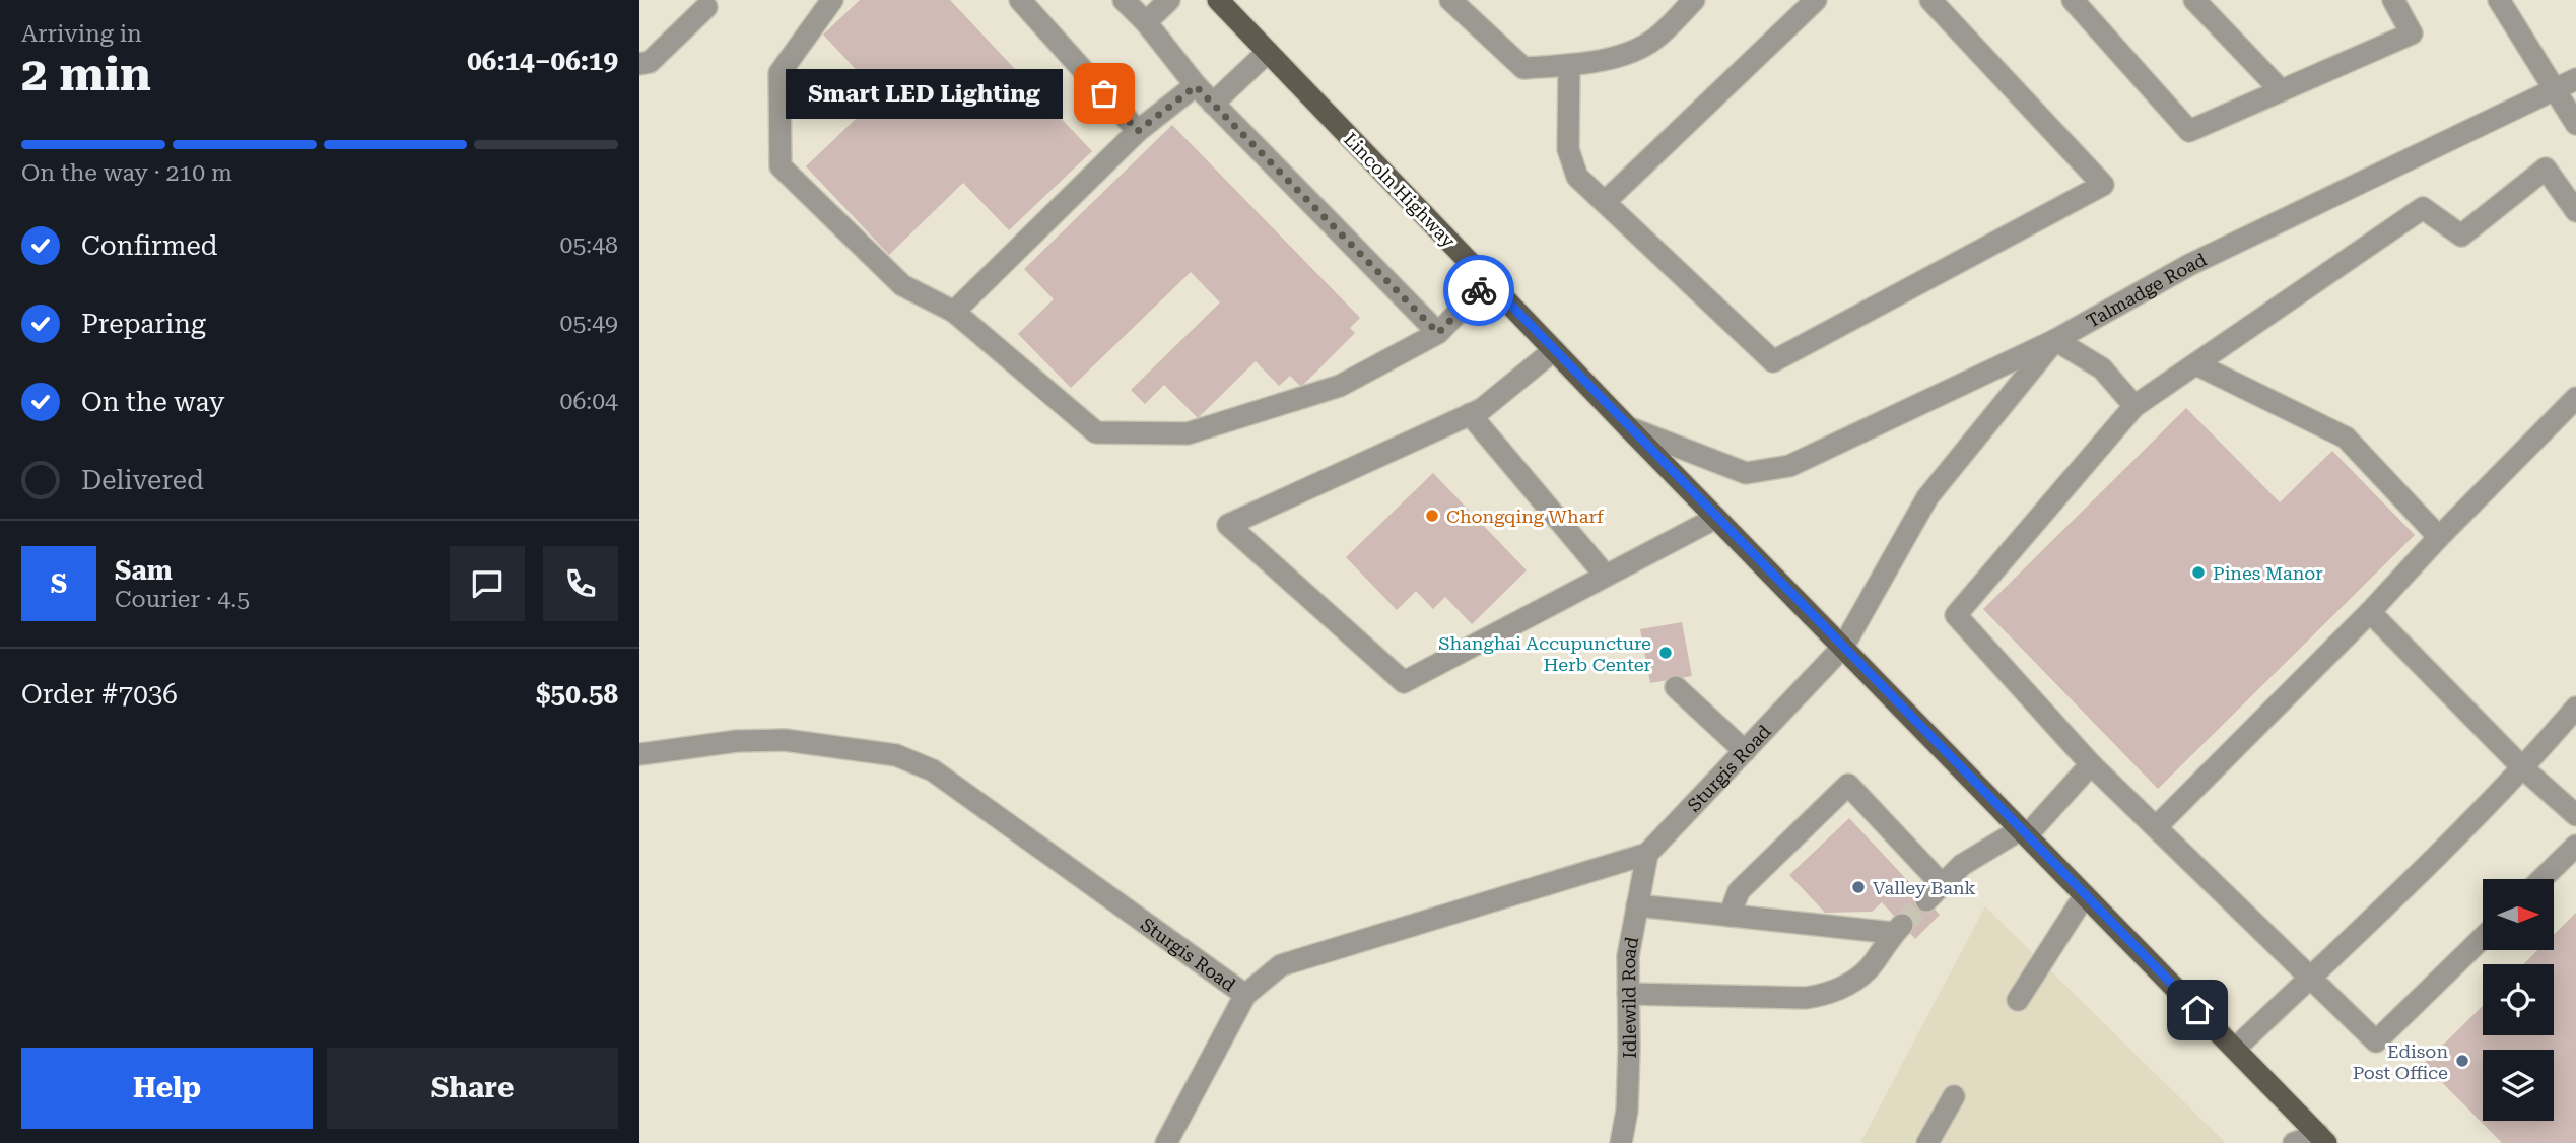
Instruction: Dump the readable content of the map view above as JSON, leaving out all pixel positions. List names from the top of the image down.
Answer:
{
  "streets": {
    "main road": ["Lincoln Highway"],
    "street": ["Talmadge Road", "Sturgis Road", "Idlewild Road"]
  },
  "crossings": [
    ["Lincoln Highway", "Talmadge Road"],
    ["Lincoln Highway", "Sturgis Road"],
    ["Talmadge Road", "Sturgis Road"],
    ["Sturgis Road", "Idlewild Road"]
  ],
  "places": [
    "Smart LED Lighting",
    "Chongqing Wharf",
    "Pines Manor",
    "Shanghai Accupuncture Herb Center",
    "Valley Bank",
    "Edison Post Office"
  ],
  "north": "right",
  "page": {
    "heading": ["2 min", "Arriving in", "06:14–06:19"],
    "panel": [
      "Sam",
      "Courier · 4.5",
      "Order #7036",
      "$50.58"
    ],
    "bubble": "Smart LED Lighting",
    "bar": "On the way · 210 m",
    "list": [
      ["Confirmed", "05:48"],
      ["Preparing", "05:49"],
      ["On the way", "06:04"],
      "Delivered"
    ],
    "round": "S",
    "buttons": ["Help", "Share"]
  }
}
